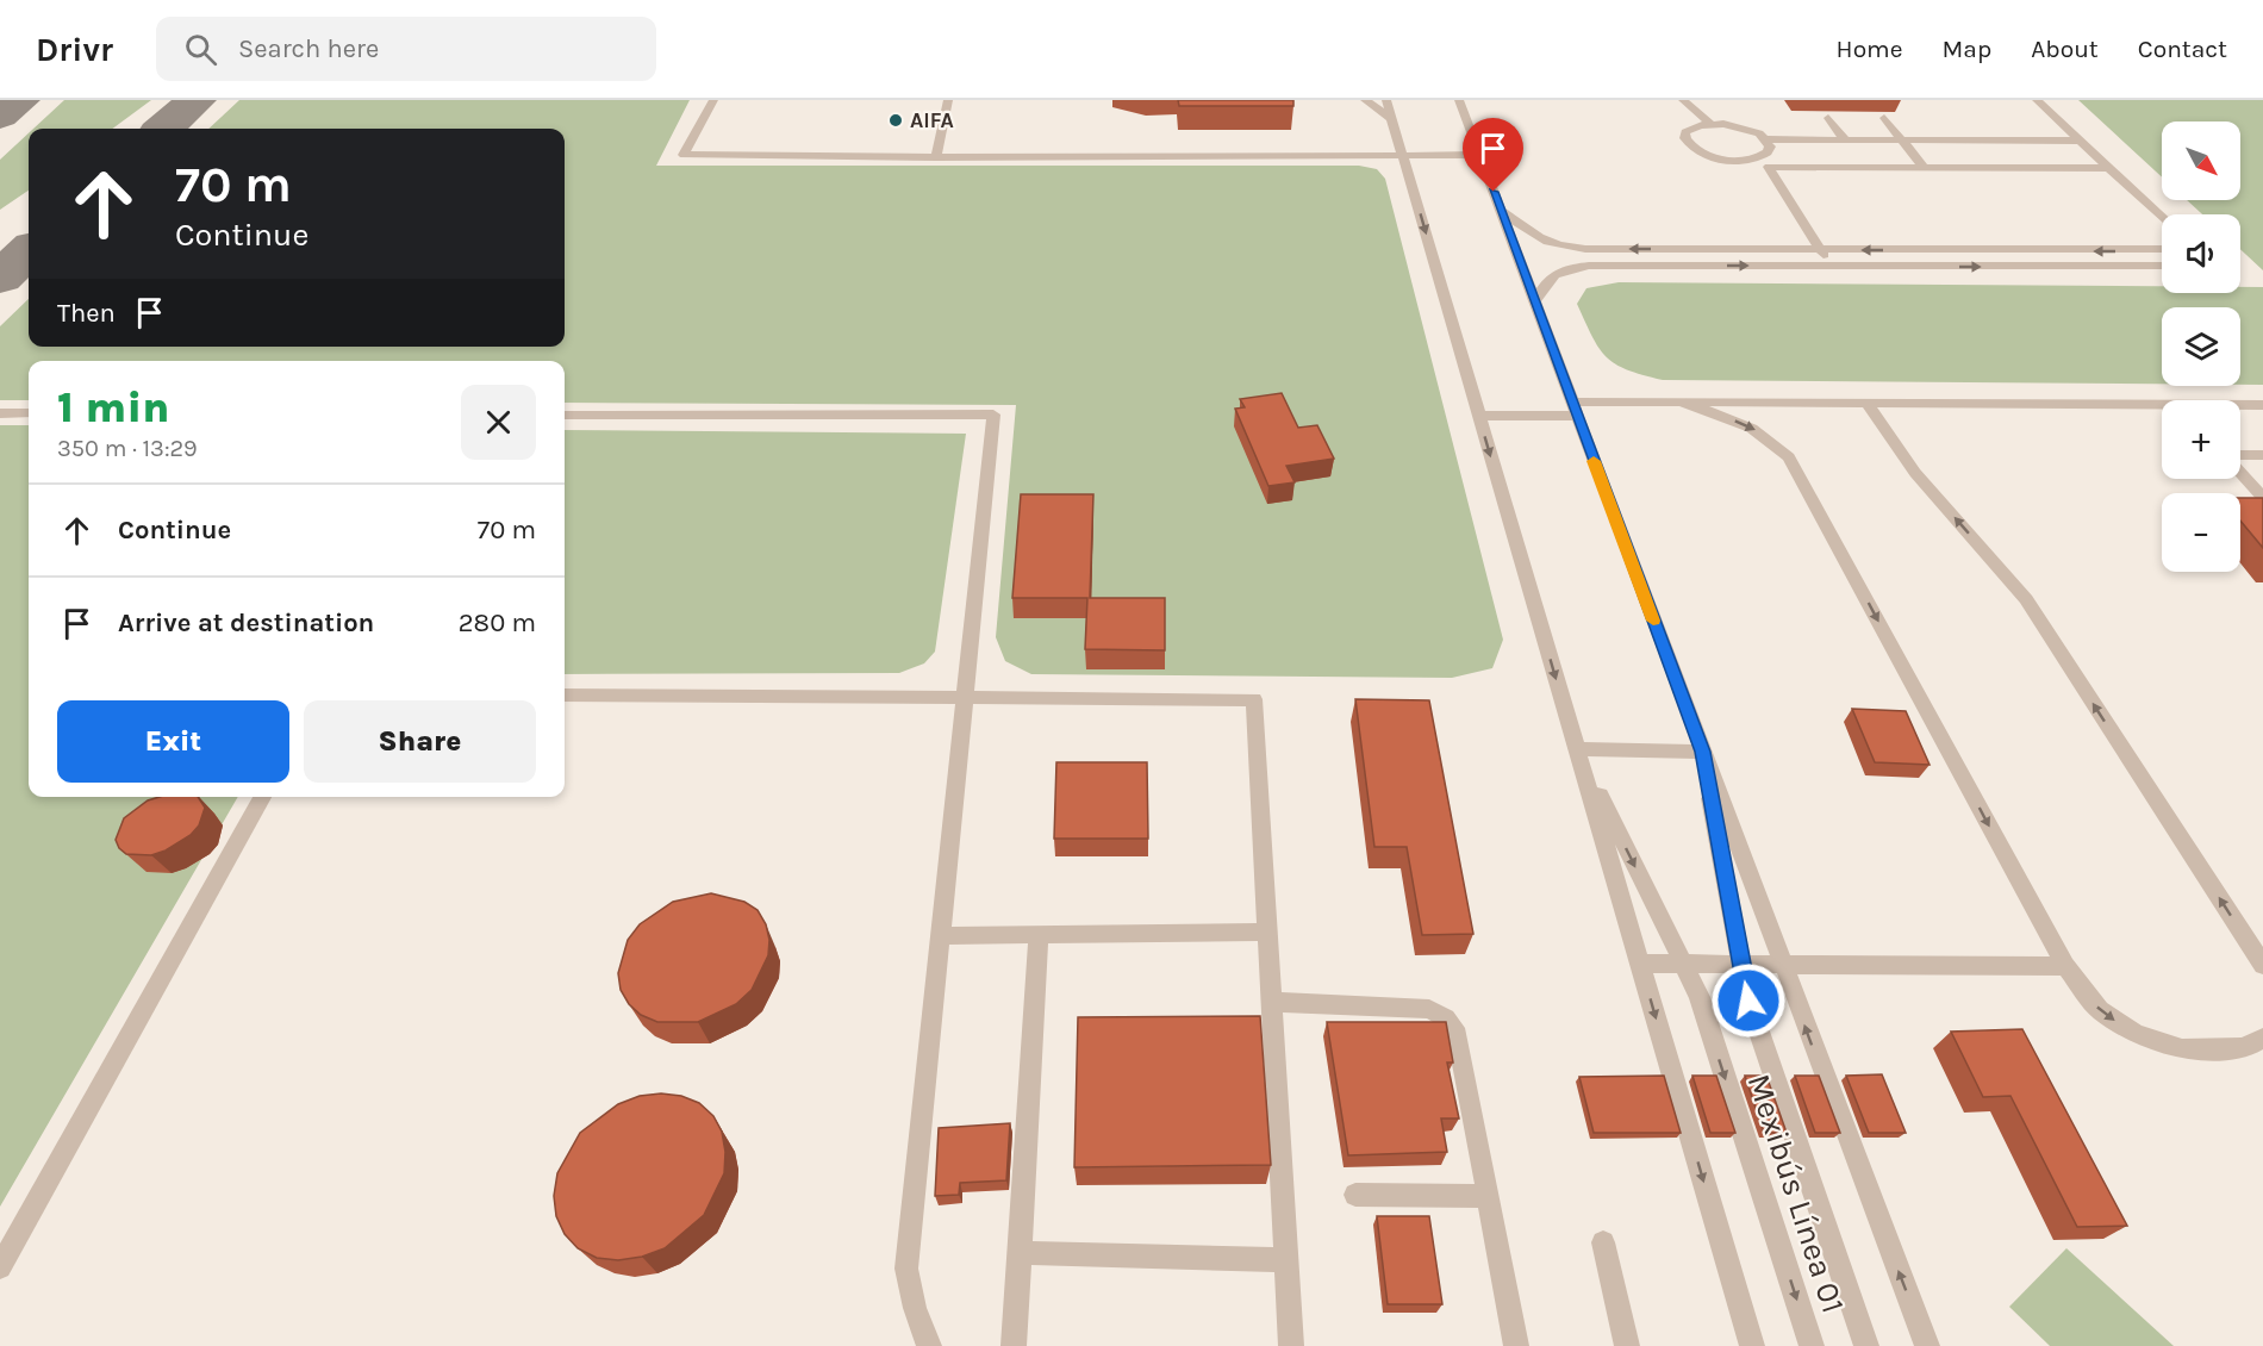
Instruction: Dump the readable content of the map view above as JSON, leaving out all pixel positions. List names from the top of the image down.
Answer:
{
  "streets": {
    "street": ["Mexibús Línea 01"]
  },
  "places": ["AIFA"],
  "north": "bottom right",
  "page": {
    "header": "Drivr",
    "search": "Search here",
    "nav": [
      "Home",
      "Map",
      "About",
      "Contact"
    ],
    "map_buttons": ["+", "−"],
    "turn": ["70 m", "Continue"],
    "then": "Then",
    "heading": ["1 min", "350 m · 13:29"],
    "list": [
      {
        "name": "Continue",
        "value": "70 m"
      },
      {
        "name": "Arrive at destination",
        "value": "280 m"
      }
    ],
    "buttons": ["Exit", "Share"]
  }
}
